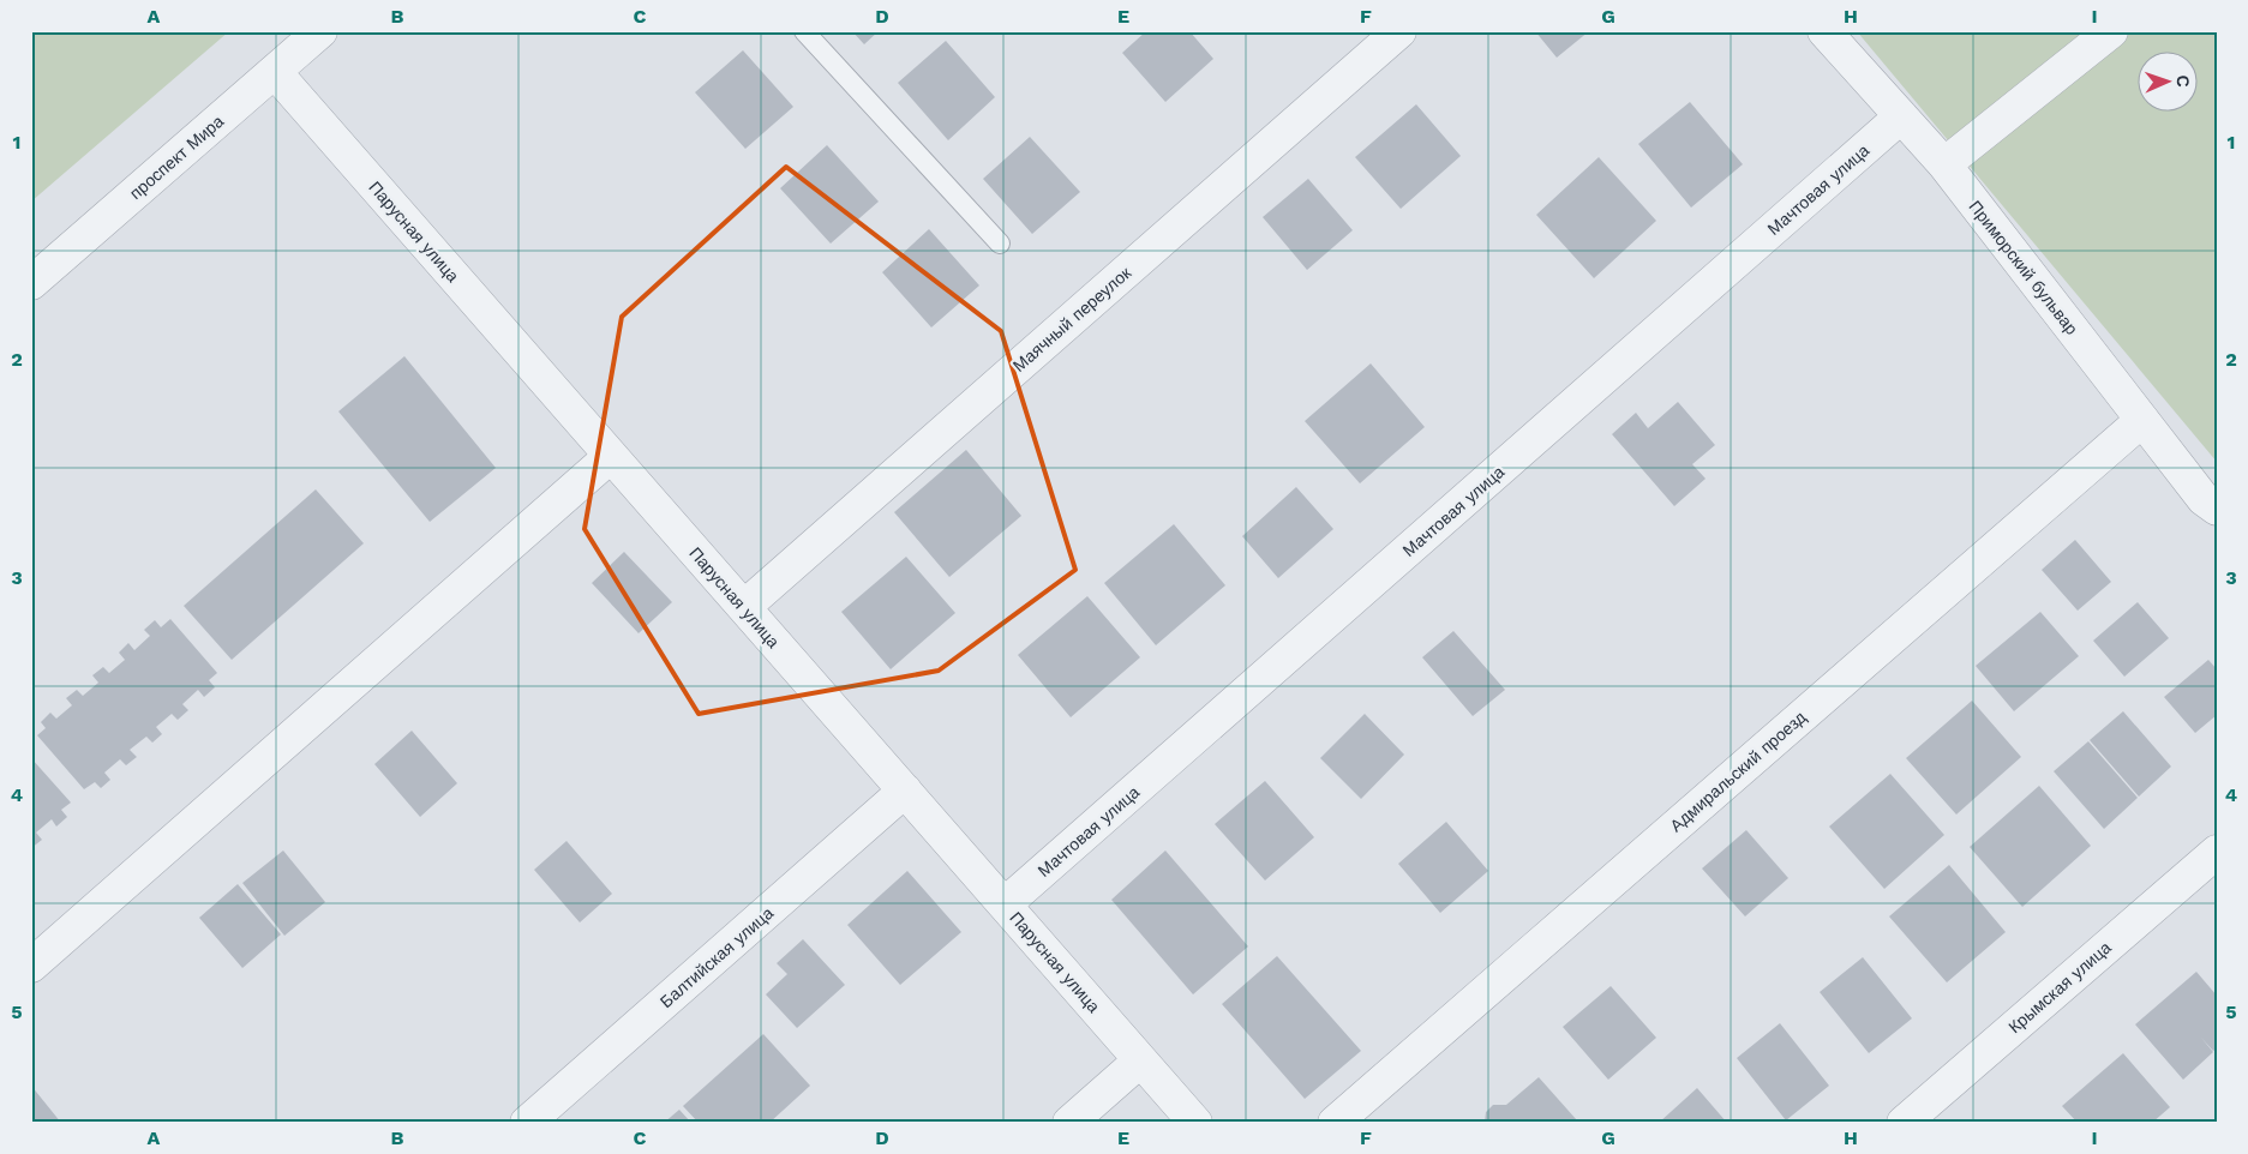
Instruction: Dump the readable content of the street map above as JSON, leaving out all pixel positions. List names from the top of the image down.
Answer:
{
  "streets": {
    "street": [
      "проспект Мира",
      "Мачтовая улица",
      "Парусная улица",
      "Приморский бульвар",
      "Маячный переулок",
      "Адмиральский проезд",
      "Балтийская улица",
      "Крымская улица"
    ]
  },
  "crossings": [
    ["проспект Мира", "Парусная улица"],
    ["Мачтовая улица", "Парусная улица"],
    ["Мачтовая улица", "Приморский бульвар"],
    ["Парусная улица", "Маячный переулок"],
    ["Парусная улица", "Балтийская улица"],
    ["Приморский бульвар", "Адмиральский проезд"]
  ],
  "north": "right",
  "grid": {
    "columns": [
      "A",
      "B",
      "C",
      "D",
      "E",
      "F",
      "G",
      "H",
      "I"
    ],
    "rows": [
      "1",
      "2",
      "3",
      "4",
      "5"
    ]
  }
}
